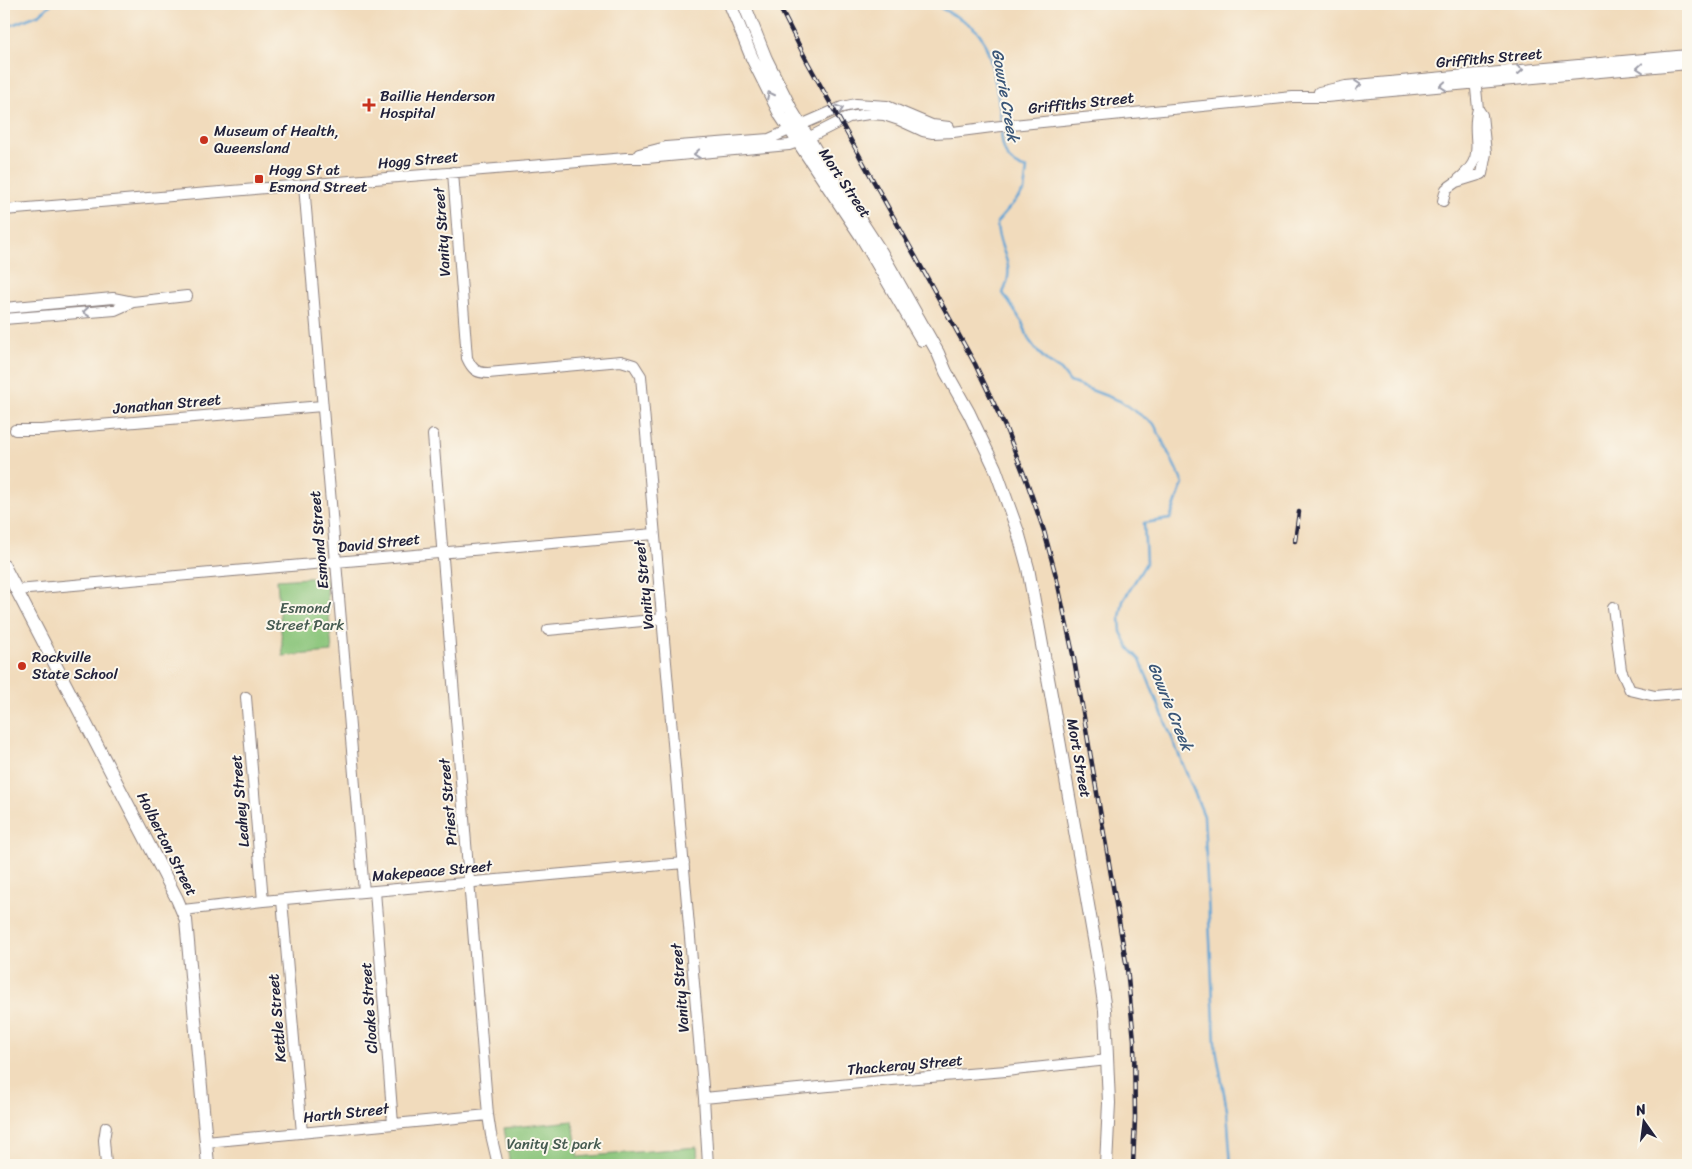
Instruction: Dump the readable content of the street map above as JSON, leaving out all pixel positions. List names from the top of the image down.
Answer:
{
  "streets": {
    "main road": ["Mort Street", "Holberton Street"],
    "street": [
      "Griffiths Street",
      "Hogg Street",
      "Vanity Street",
      "Jonathan Street",
      "Esmond Street",
      "David Street",
      "Leahey Street",
      "Priest Street",
      "Makepeace Street",
      "Cloake Street",
      "Kettle Street",
      "Thackeray Street",
      "Harth Street"
    ]
  },
  "crossings": [
    ["Griffiths Street", "Hogg Street"],
    ["Griffiths Street", "Mort Street"],
    ["Hogg Street", "Mort Street"],
    ["Hogg Street", "Vanity Street"],
    ["Hogg Street", "Esmond Street"],
    ["Mort Street", "Thackeray Street"],
    ["Vanity Street", "David Street"],
    ["Vanity Street", "Makepeace Street"],
    ["Vanity Street", "Thackeray Street"],
    ["Jonathan Street", "Esmond Street"],
    ["Esmond Street", "David Street"],
    ["Esmond Street", "Makepeace Street"],
    ["David Street", "Priest Street"],
    ["David Street", "Holberton Street"],
    ["Leahey Street", "Makepeace Street"],
    ["Priest Street", "Makepeace Street"],
    ["Priest Street", "Harth Street"],
    ["Holberton Street", "Makepeace Street"],
    ["Holberton Street", "Harth Street"],
    ["Makepeace Street", "Cloake Street"],
    ["Makepeace Street", "Kettle Street"],
    ["Cloake Street", "Harth Street"],
    ["Kettle Street", "Harth Street"]
  ],
  "water": ["Gowrie Creek"],
  "parks": ["Esmond Street Park", "Vanity St park"],
  "places": {
    "health": ["Baillie Henderson Hospital"],
    "other": ["Museum of Health, Queensland", "Rockville State School"],
    "transit": ["Hogg St at Esmond Street"]
  },
  "north": "top"
}
